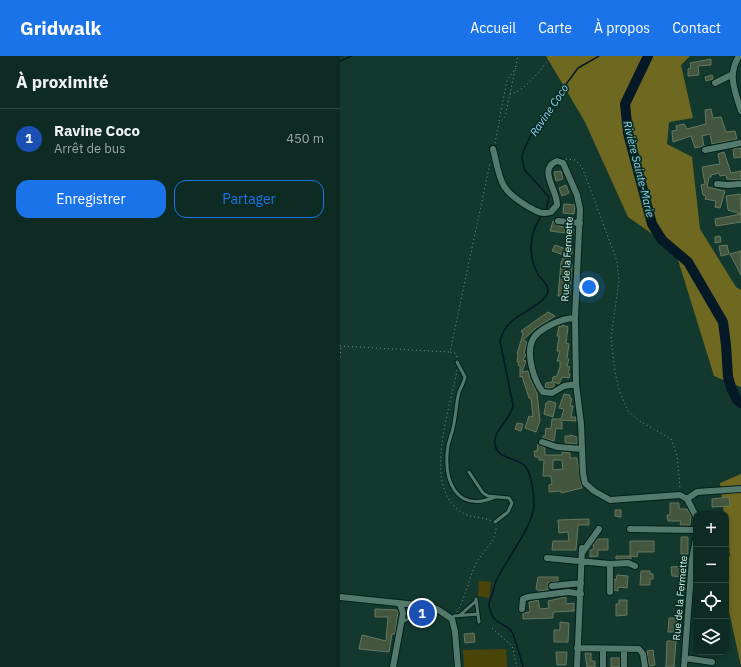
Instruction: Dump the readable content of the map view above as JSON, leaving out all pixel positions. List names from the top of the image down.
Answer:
{
  "streets": {
    "street": ["Rue de la Fermette"]
  },
  "water": ["Ravine Coco", "Rivière Sainte-Marie"],
  "page": {
    "header": "Gridwalk",
    "nav": [
      "Accueil",
      "Carte",
      "À propos",
      "Contact"
    ],
    "heading": "À proximité",
    "list": [
      {
        "mark": "1",
        "name": "Ravine Coco",
        "note": "Arrêt de bus",
        "value": "450 m"
      }
    ],
    "buttons": ["Enregistrer", "Partager"],
    "map_buttons": ["+", "−"],
    "pins": "1"
  }
}
